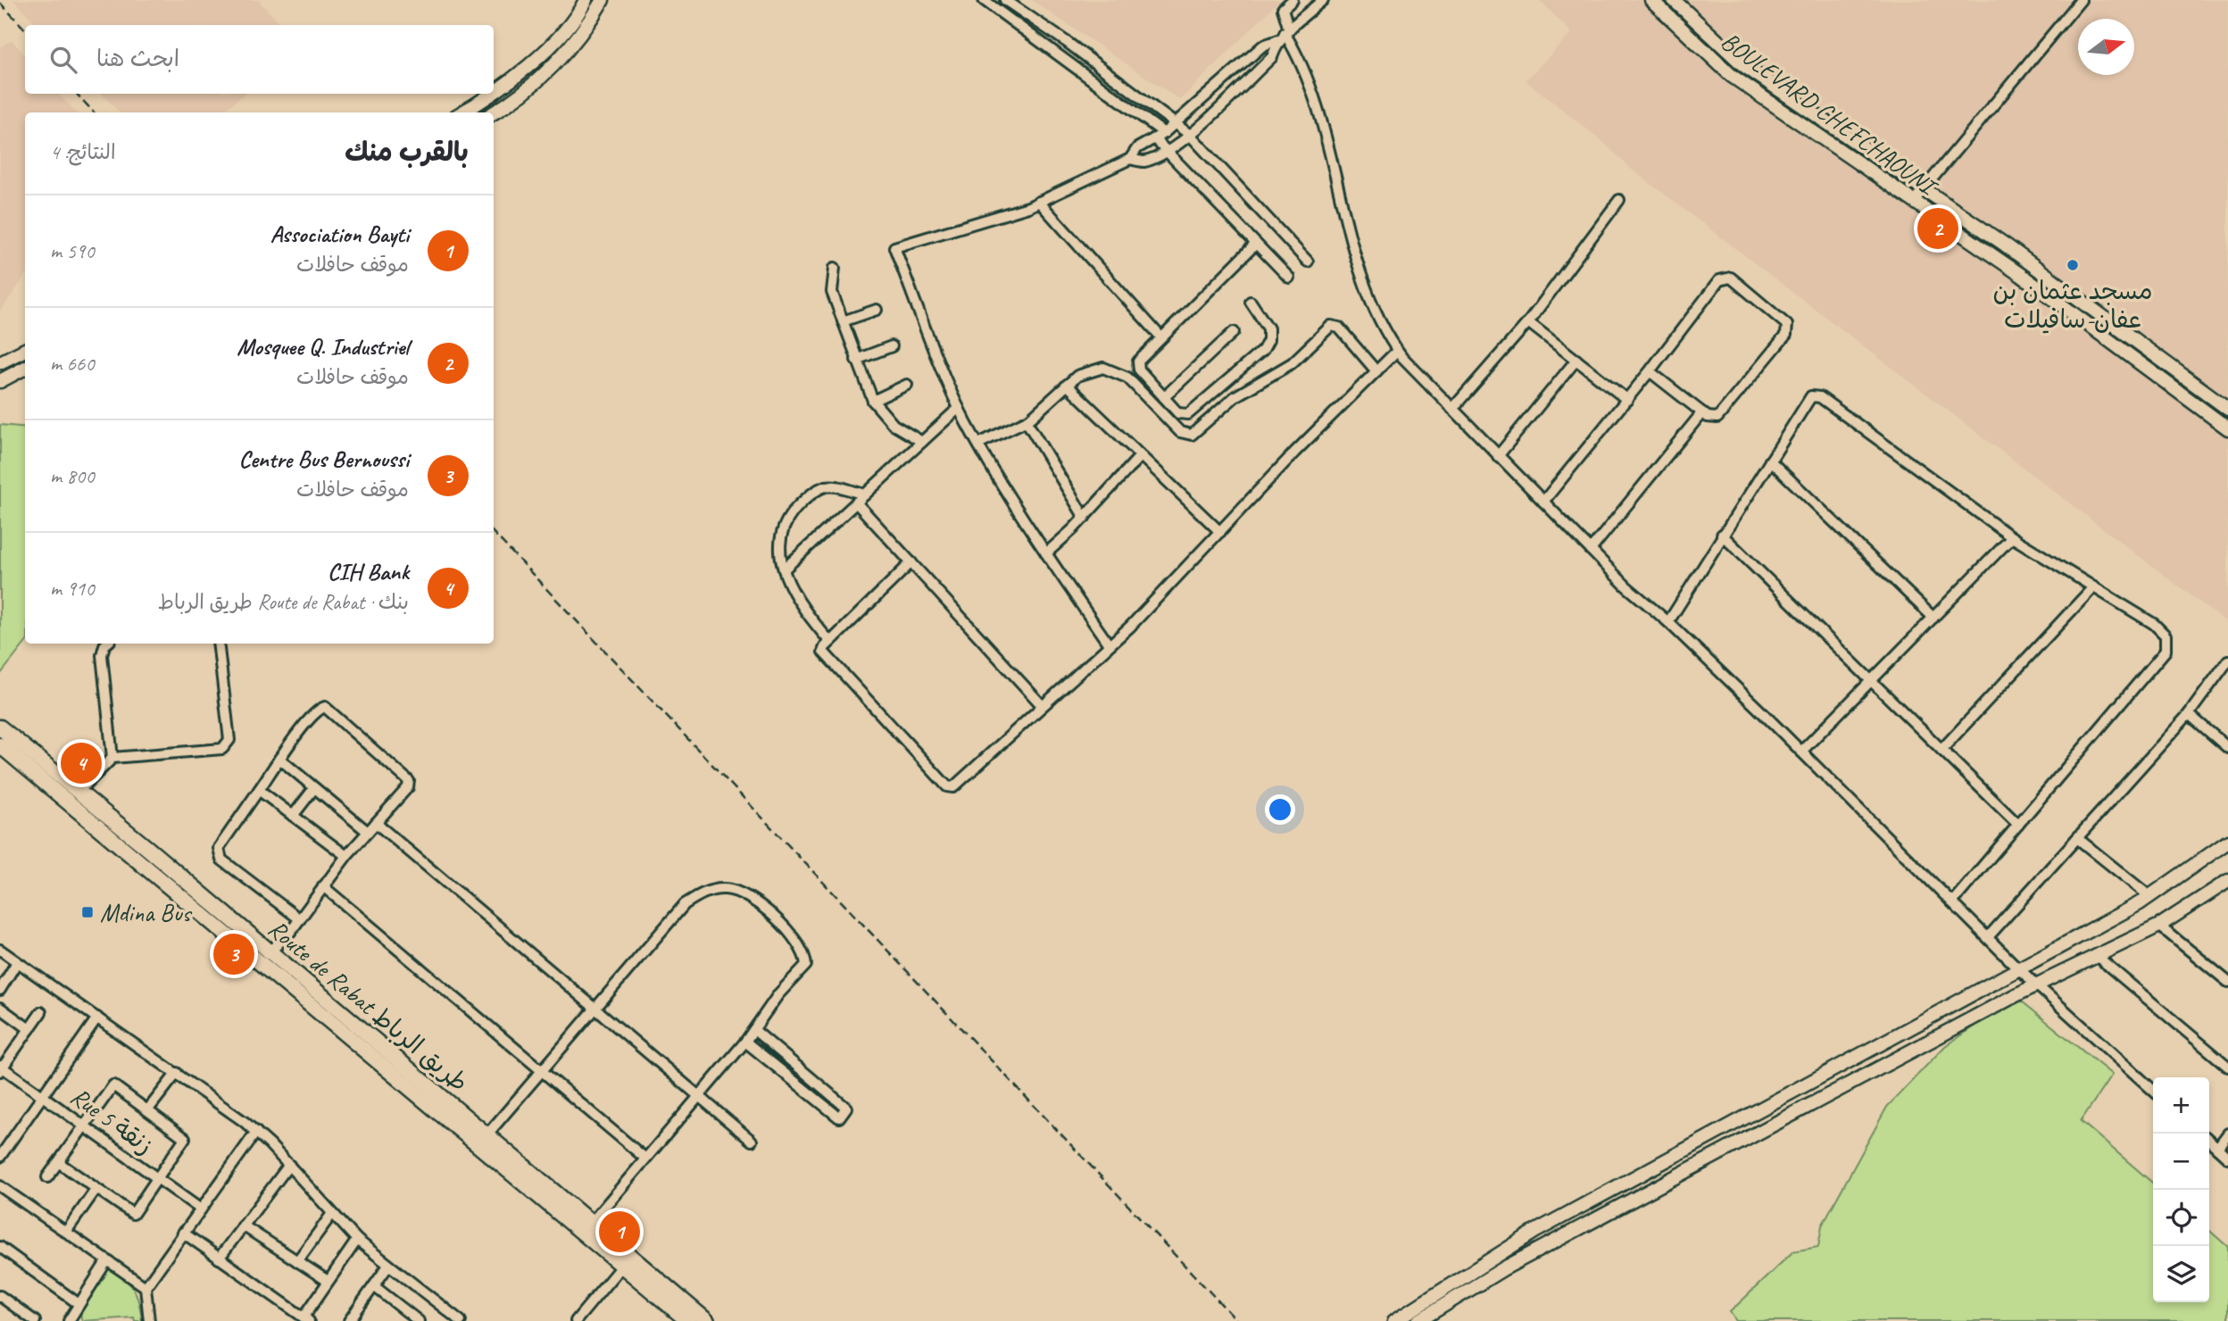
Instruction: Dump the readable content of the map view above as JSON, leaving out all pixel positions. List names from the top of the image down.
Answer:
{
  "streets": {
    "main road": ["Route de Rabat طريق الرباط"],
    "street": ["BOULEVARD CHEFCHAOUNI", "Rue 5 زنقة"]
  },
  "places": {
    "other": ["مسجد عثمان بن عفان-سافيلات"],
    "transit": ["Mdina Bus"]
  },
  "north": "right",
  "page": {
    "search": "ابحث هنا",
    "heading": ["بالقرب منك", "النتائج: 4"],
    "list": [
      {
        "mark": "1",
        "name": "Association Bayti",
        "note": "موقف حافلات",
        "value": "590 m"
      },
      {
        "mark": "2",
        "name": "Mosquee Q. Industriel",
        "note": "موقف حافلات",
        "value": "660 m"
      },
      {
        "mark": "3",
        "name": "Centre Bus Bernoussi",
        "note": "موقف حافلات",
        "value": "800 m"
      },
      {
        "mark": "4",
        "name": "CIH Bank",
        "note": "بنك · Route de Rabat طريق الرباط",
        "value": "910 m"
      }
    ],
    "pins": [
      "2",
      "4",
      "3",
      "1"
    ],
    "map_buttons": ["+", "−"]
  }
}
